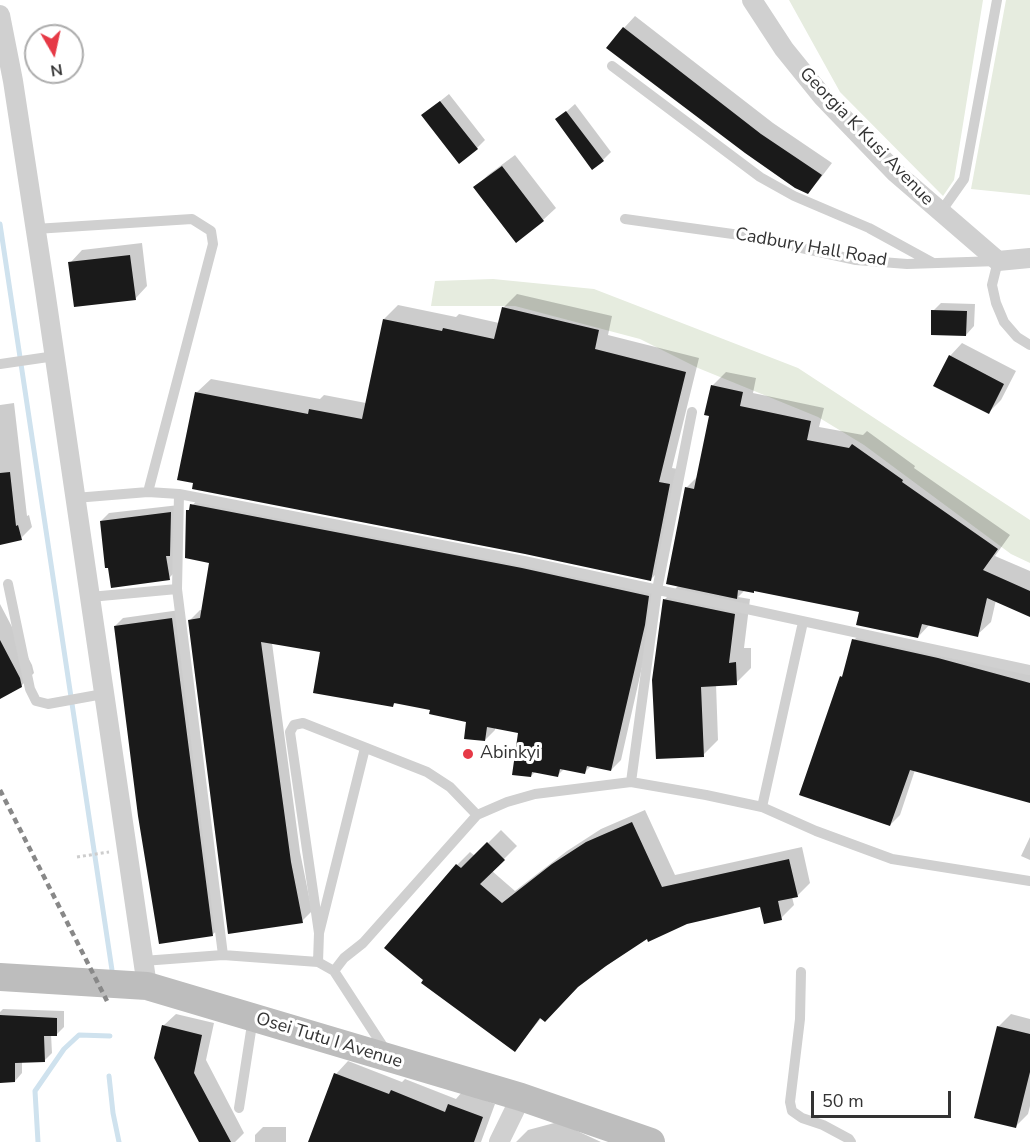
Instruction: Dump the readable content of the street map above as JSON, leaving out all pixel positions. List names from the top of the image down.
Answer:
{
  "streets": {
    "street": ["Georgia K Kusi Avenue", "Osei Tutu I Avenue"],
    "lane": ["Cadbury Hall Road"]
  },
  "crossings": [
    ["Georgia K Kusi Avenue", "Cadbury Hall Road"]
  ],
  "places": ["Abinkyi"],
  "scale_bar": "50 m",
  "north": "bottom"
}
